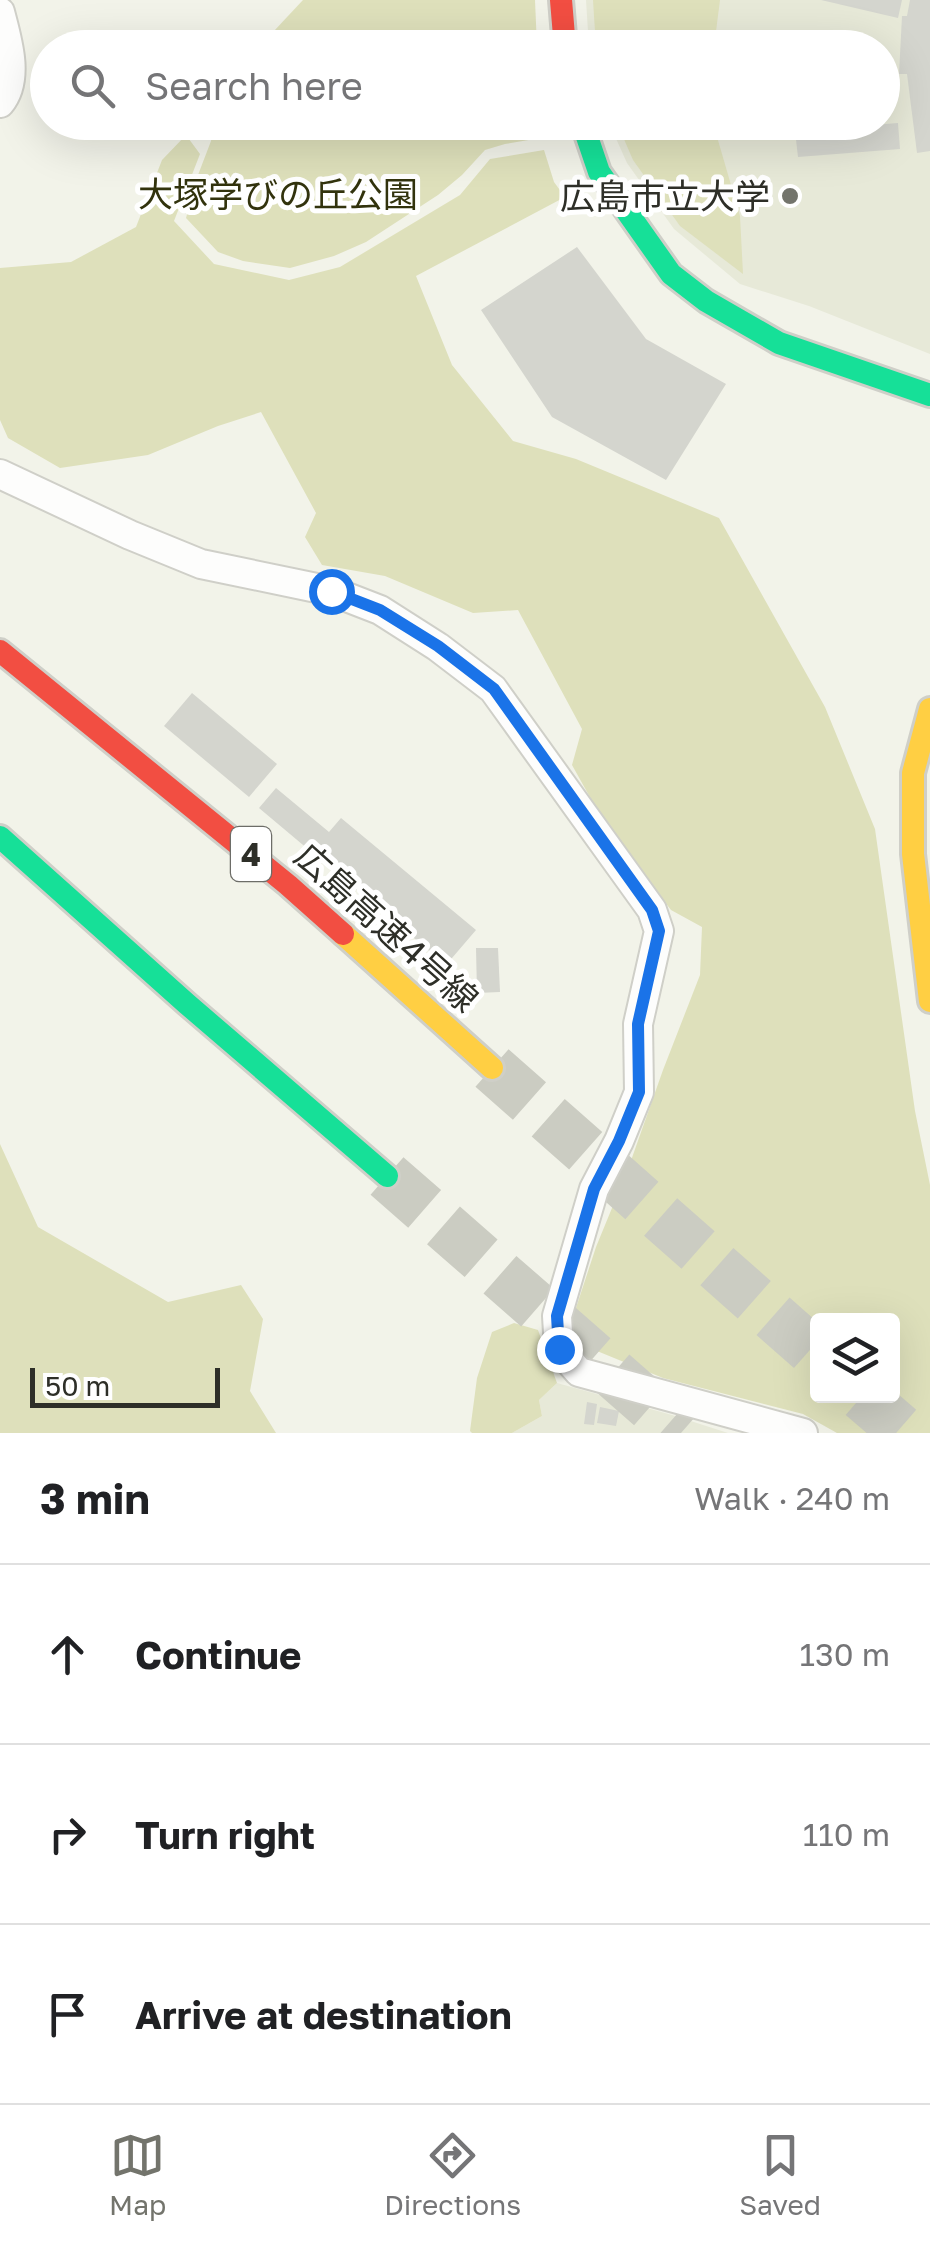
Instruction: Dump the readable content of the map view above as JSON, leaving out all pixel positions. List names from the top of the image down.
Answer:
{
  "streets": {
    "main road": ["4", "広島高速4号線"]
  },
  "parks": ["大塚学びの丘公園"],
  "places": ["広島市立大学"],
  "scale_bar": "50 m",
  "page": {
    "search": "Search here",
    "scale": "50 m",
    "heading": ["3 min", "Walk · 240 m"],
    "list": [
      ["Continue", "130 m"],
      ["Turn right", "110 m"],
      "Arrive at destination"
    ],
    "nav": ["Map", "Directions", "Saved"]
  }
}
